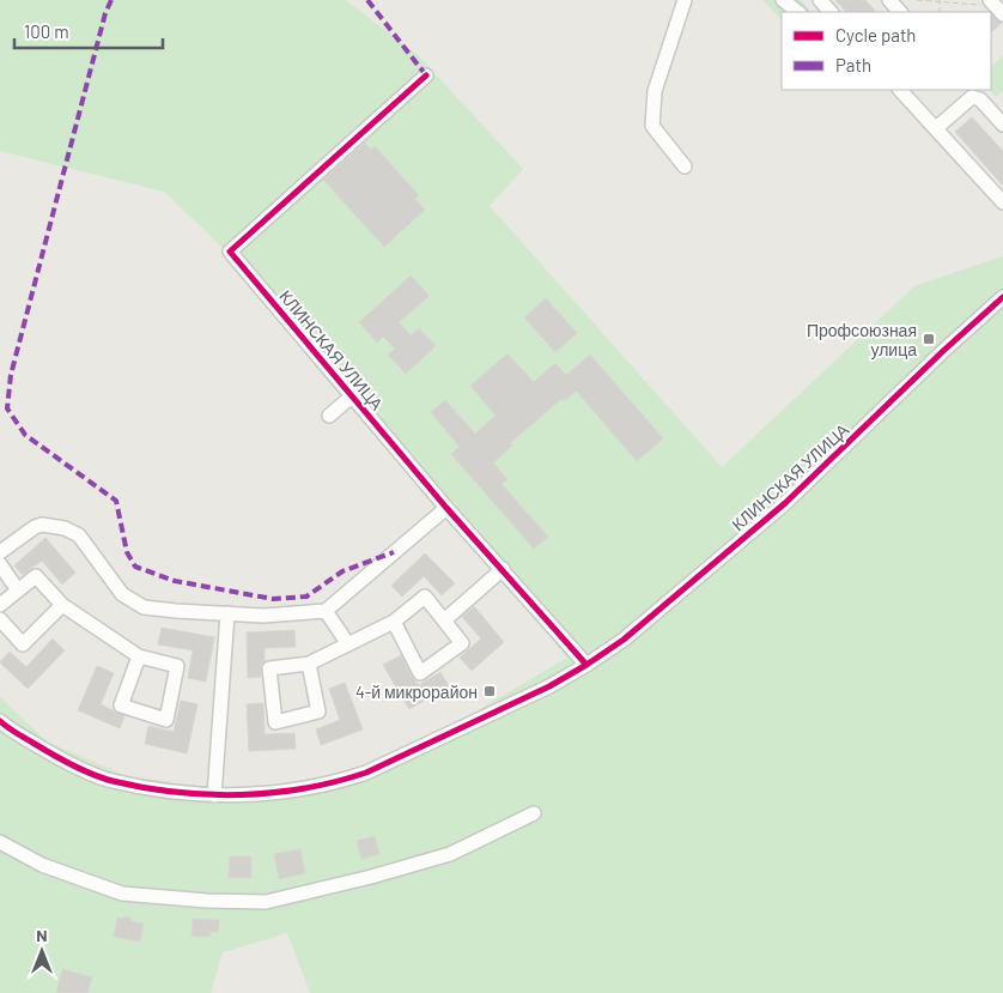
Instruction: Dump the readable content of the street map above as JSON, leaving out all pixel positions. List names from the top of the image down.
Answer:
{
  "streets": {
    "street": ["КЛИНСКАЯ УЛИЦА"]
  },
  "places": {
    "transit": ["Профсоюзная улица", "4-й микрорайон"]
  },
  "legend": ["Cycle path", "Path"],
  "scale_bar": "100 m",
  "north": "top"
}
